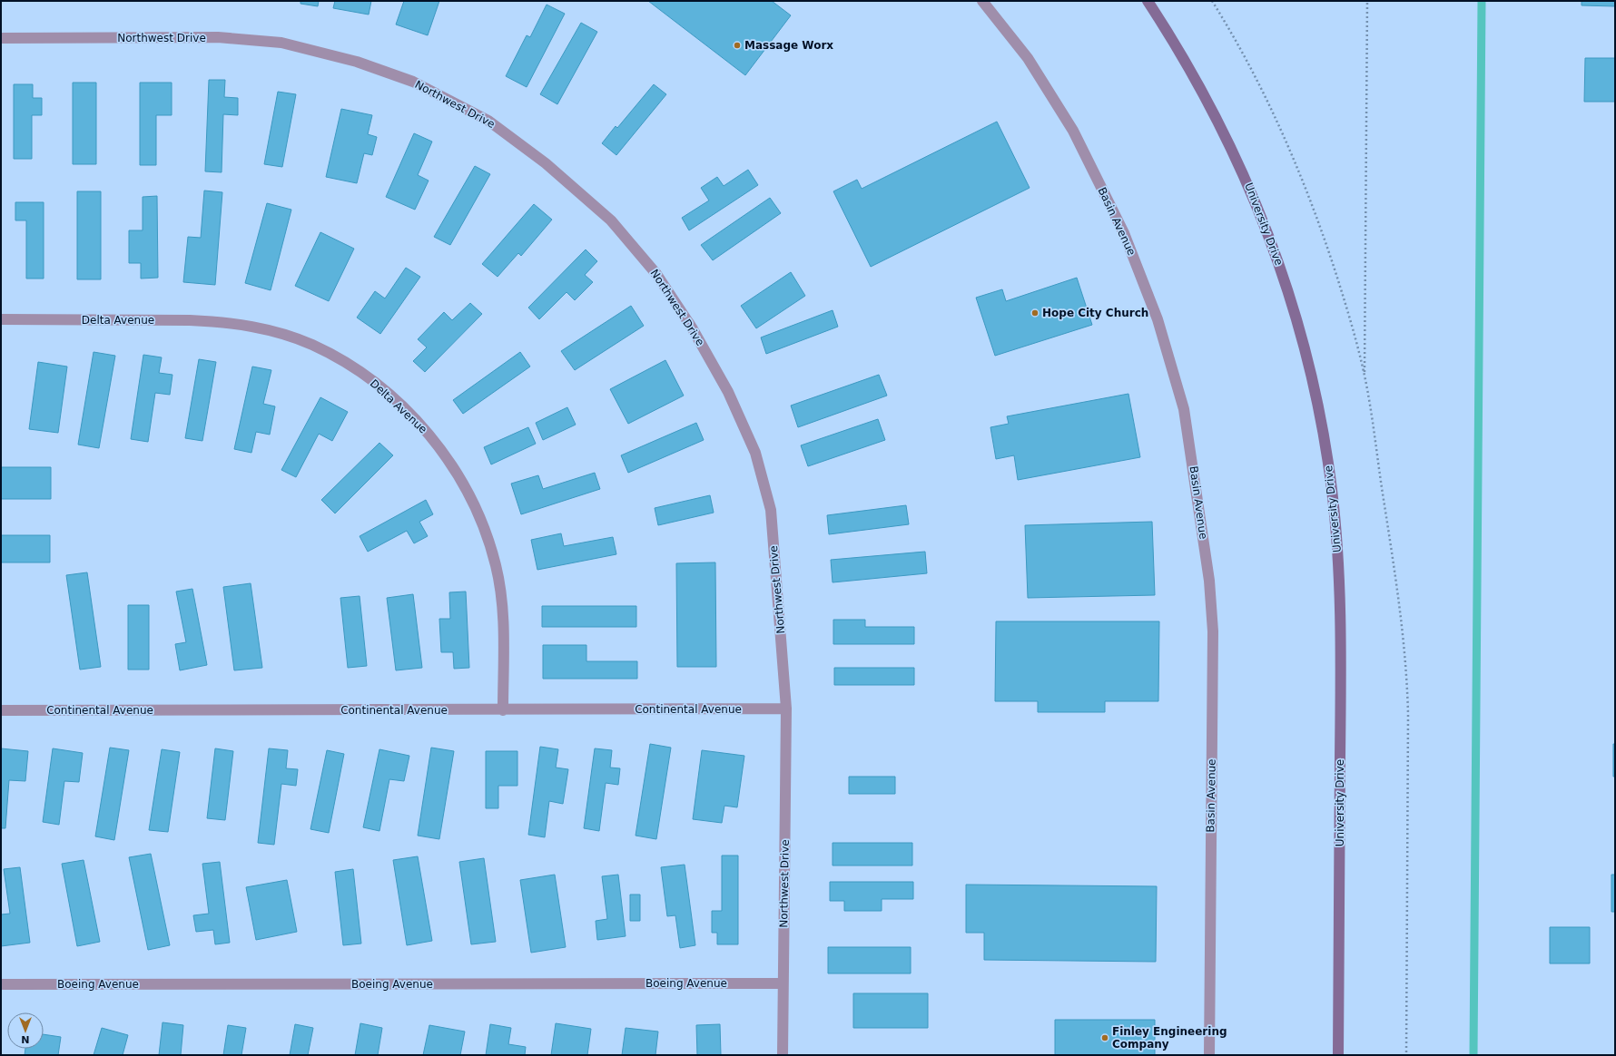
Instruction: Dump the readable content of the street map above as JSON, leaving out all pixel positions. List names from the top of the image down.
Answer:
{
  "streets": {
    "main road": ["University Drive"],
    "street": [
      "Northwest Drive",
      "Basin Avenue",
      "Delta Avenue",
      "Continental Avenue",
      "Boeing Avenue"
    ]
  },
  "crossings": [
    ["Northwest Drive", "Continental Avenue"],
    ["Northwest Drive", "Boeing Avenue"],
    ["Delta Avenue", "Continental Avenue"]
  ],
  "places": ["Massage Worx", "Hope City Church", "Finley Engineering Company"],
  "north": "bottom"
}
